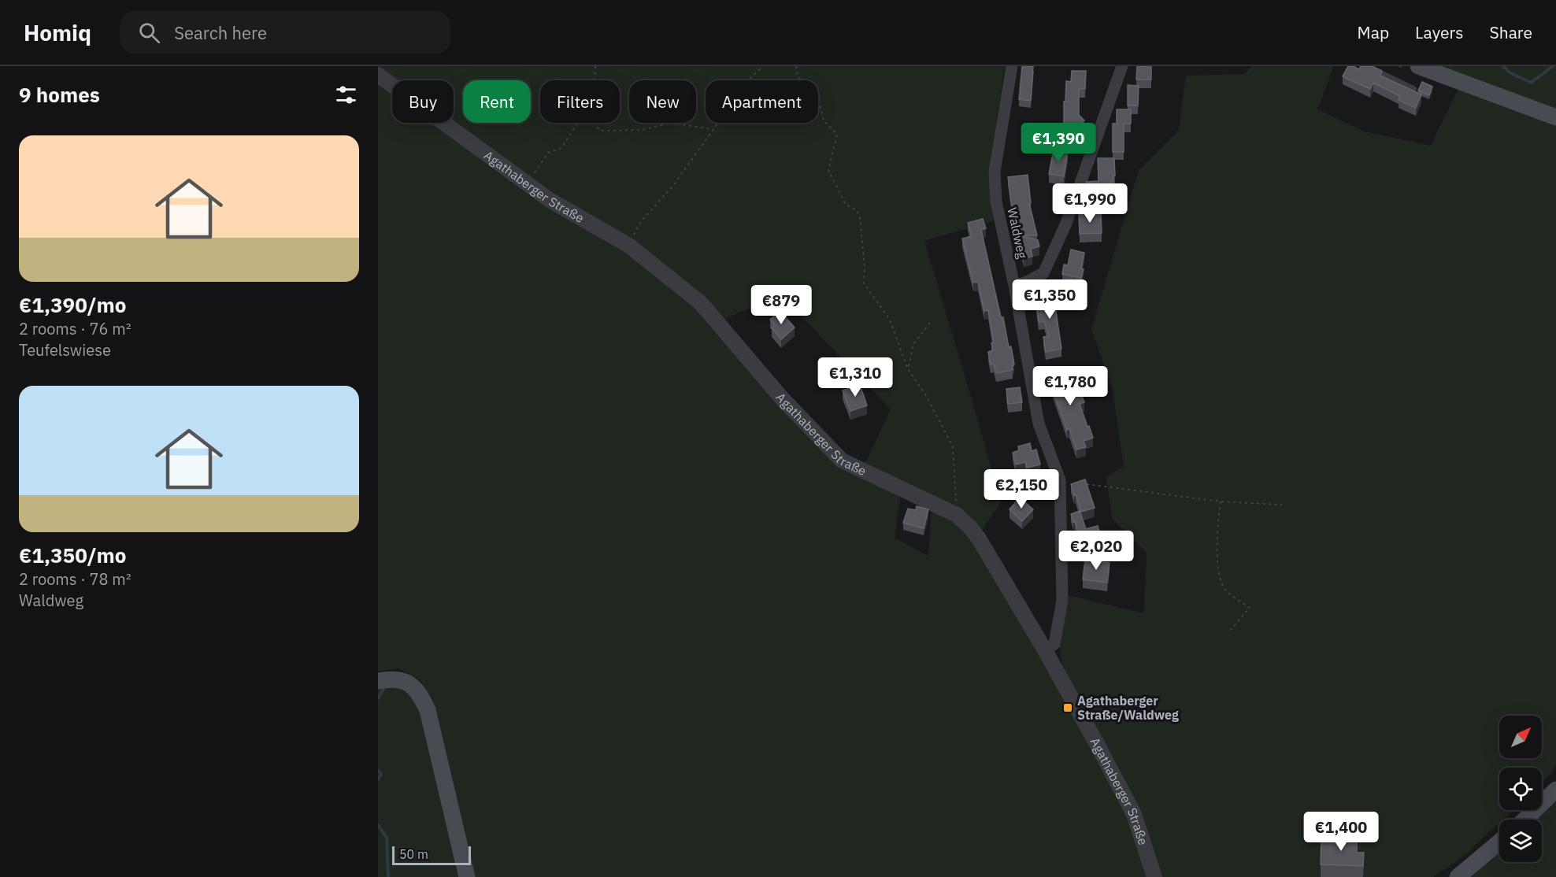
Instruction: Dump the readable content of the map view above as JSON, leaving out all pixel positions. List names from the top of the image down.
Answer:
{
  "streets": {
    "street": ["Agathaberger Straße", "Waldweg"]
  },
  "crossings": [
    ["Agathaberger Straße", "Waldweg"]
  ],
  "places": {
    "transit": ["Agathaberger Straße/Waldweg"]
  },
  "scale_bar": "50 m",
  "north": "top right",
  "page": {
    "header": "Homiq",
    "search": "Search here",
    "nav": ["Map", "Layers", "Share"],
    "heading": "9 homes",
    "chip": [
      "Buy",
      "Rent",
      "Filters",
      "New",
      "Apartment"
    ],
    "list": [
      {
        "name": "€1,390/mo",
        "note": "2 rooms · 76 m² · Teufelswiese"
      },
      {
        "name": "€1,350/mo",
        "note": "2 rooms · 78 m² · Waldweg"
      }
    ],
    "price": [
      "€1,390",
      "€1,990",
      "€1,350",
      "€879",
      "€1,310",
      "€1,780",
      "€2,150",
      "€2,020",
      "€1,400"
    ],
    "scale": "50 m"
  }
}
